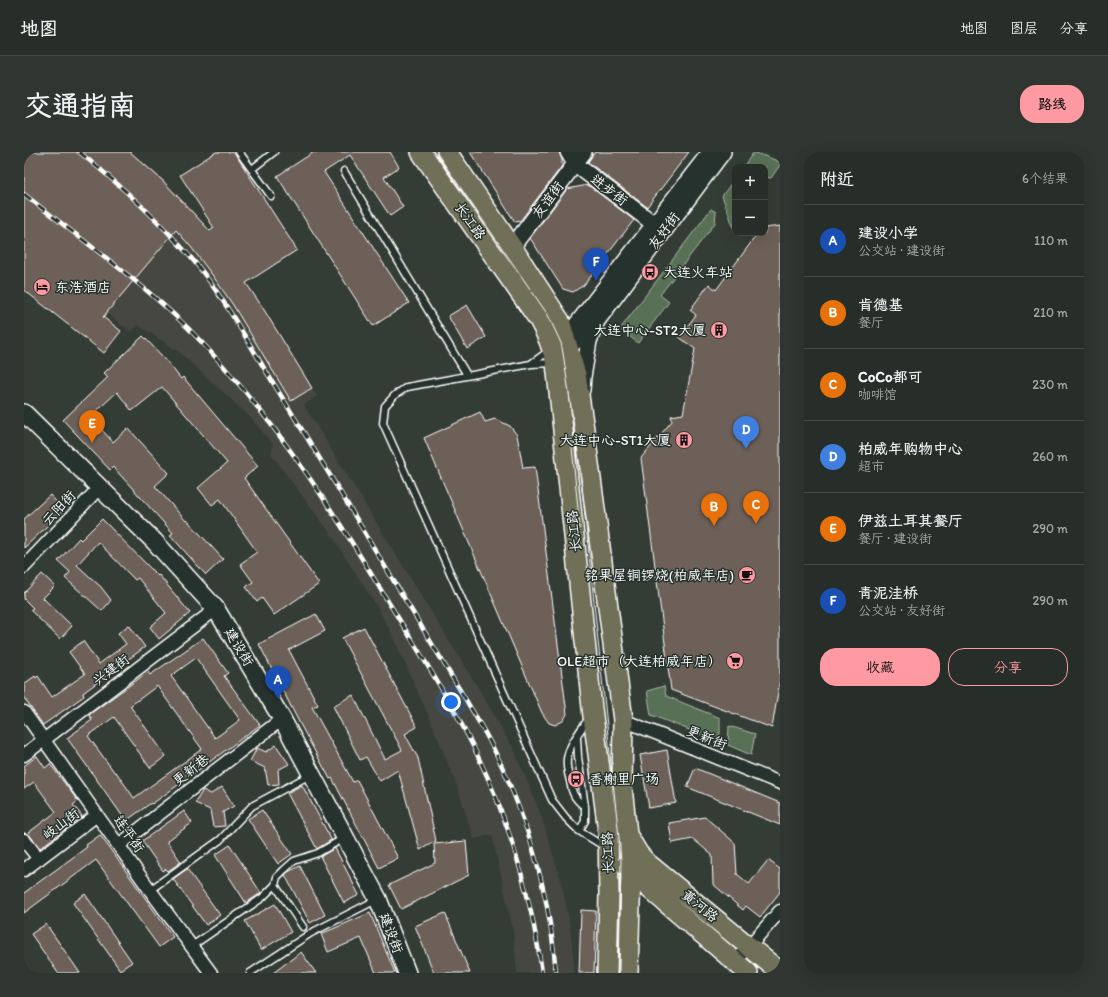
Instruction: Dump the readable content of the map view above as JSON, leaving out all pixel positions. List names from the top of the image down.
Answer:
{
  "streets": {
    "main road": ["长江路", "建设街", "黄河路"],
    "street": [
      "进步街",
      "友谊街",
      "友好街",
      "云阳街",
      "兴建街",
      "更新街",
      "更新巷",
      "岐山街",
      "连平街"
    ]
  },
  "crossings": [
    ["进步街", "友谊街"],
    ["进步街", "友好街"],
    ["友谊街", "长江路"],
    ["长江路", "友好街"],
    ["长江路", "更新街"],
    ["长江路", "黄河路"],
    ["云阳街", "建设街"],
    ["建设街", "兴建街"],
    ["建设街", "更新巷"],
    ["兴建街", "连平街"],
    ["更新巷", "连平街"],
    ["岐山街", "连平街"]
  ],
  "places": {
    "bus stop": ["大连火车站", "香榭里广场"],
    "hotel": ["东浩酒店"],
    "building": ["大连中心-ST2大厦", "大连中心-ST1大厦"],
    "cafe": ["铭果屋铜锣烧(柏威年店)"],
    "supermarket": ["OLE超市（大连柏威年店）"]
  },
  "page": {
    "header": "地图",
    "nav": ["地图", "图层", "分享"],
    "buttons": [
      "路线",
      ["收藏", "分享"]
    ],
    "title": "交通指南",
    "heading": ["附近", "6个结果"],
    "map_buttons": ["+", "−"],
    "list": [
      {
        "mark": "A",
        "name": "建设小学",
        "note": "公交站 · 建设街",
        "value": "110 m"
      },
      {
        "mark": "B",
        "name": "肯德基",
        "note": "餐厅",
        "value": "210 m"
      },
      {
        "mark": "C",
        "name": "CoCo都可",
        "note": "咖啡馆",
        "value": "230 m"
      },
      {
        "mark": "D",
        "name": "柏威年购物中心",
        "note": "超市",
        "value": "260 m"
      },
      {
        "mark": "E",
        "name": "伊兹土耳其餐厅",
        "note": "餐厅 · 建设街",
        "value": "290 m"
      },
      {
        "mark": "F",
        "name": "青泥洼桥",
        "note": "公交站 · 友好街",
        "value": "290 m"
      }
    ],
    "pins": [
      "F",
      "E",
      "D",
      "C",
      "B",
      "A"
    ]
  }
}
